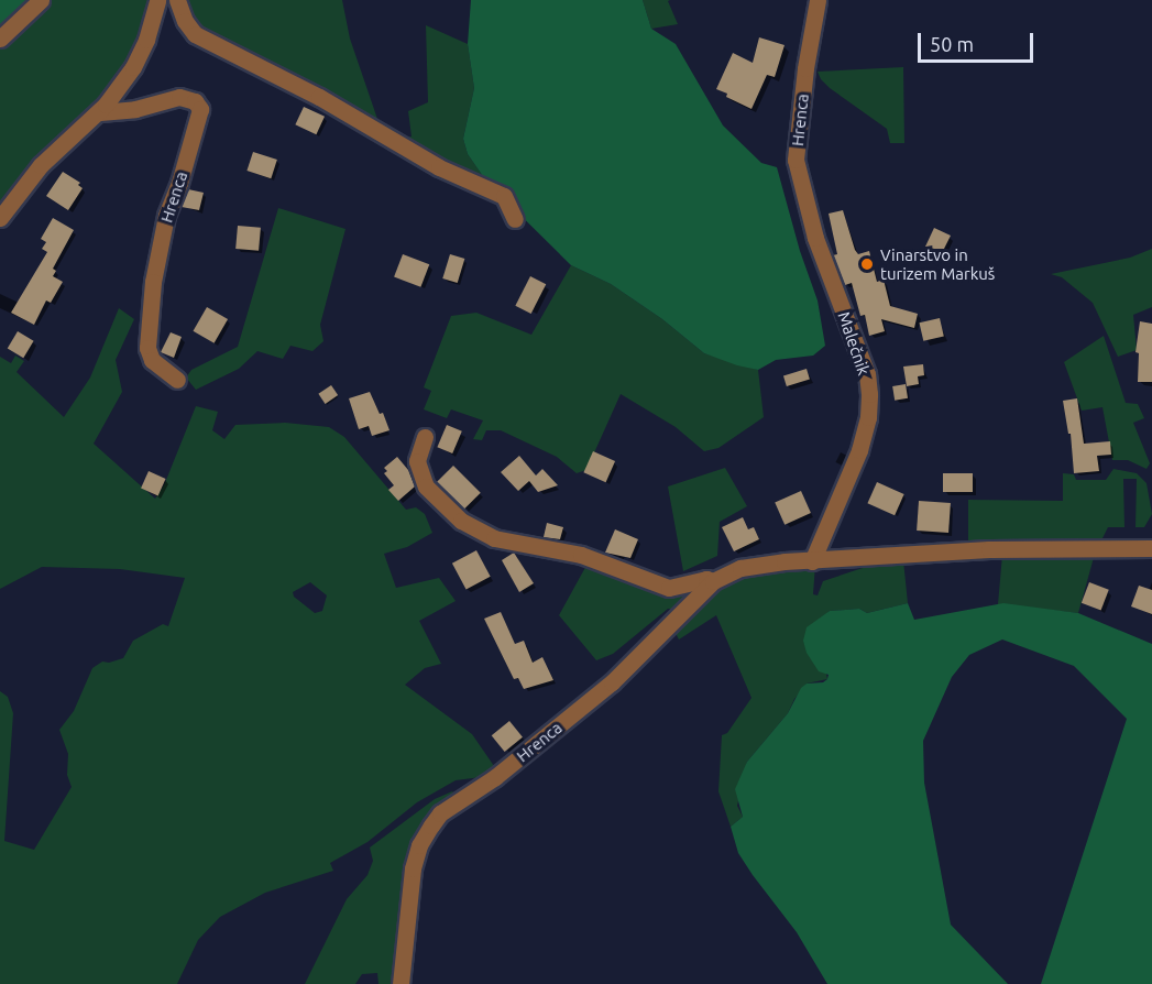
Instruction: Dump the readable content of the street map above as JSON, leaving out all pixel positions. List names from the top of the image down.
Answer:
{
  "streets": {
    "street": ["Hrenca", "Malečnik"]
  },
  "crossings": [
    ["Hrenca", "Malečnik"]
  ],
  "places": ["Vinarstvo in turizem Markuš"],
  "scale_bar": "50 m"
}
